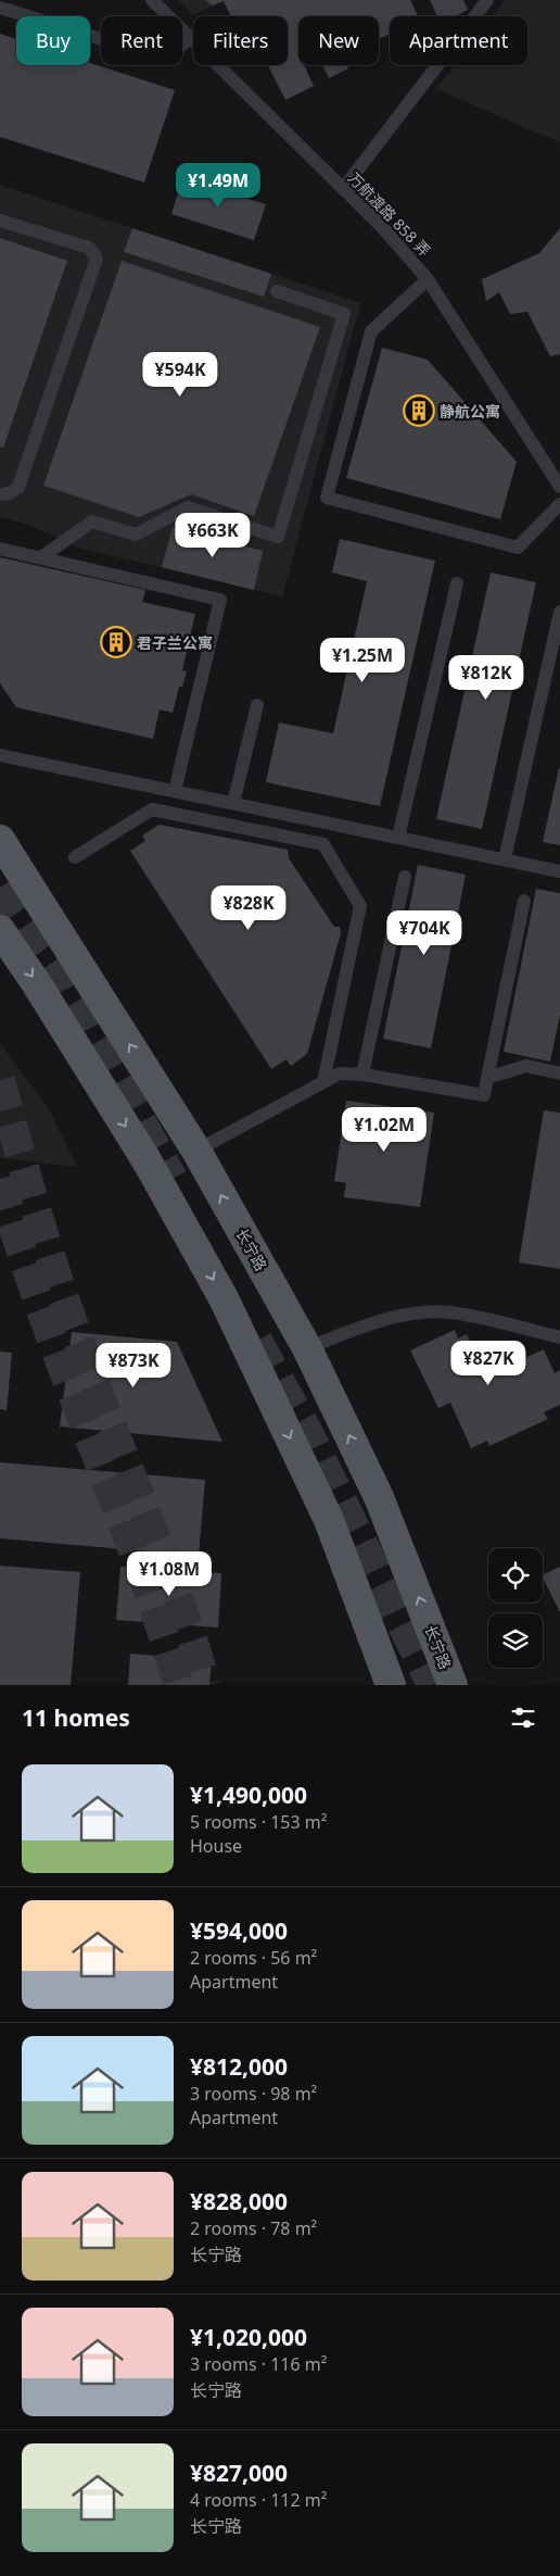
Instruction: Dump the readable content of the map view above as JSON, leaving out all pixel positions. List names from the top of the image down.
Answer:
{
  "streets": {
    "main road": ["长宁路"],
    "lane": ["万航渡路 858 弄"]
  },
  "places": {
    "building": ["静航公寓", "君子兰公寓"]
  },
  "page": {
    "chip": [
      "Buy",
      "Rent",
      "Filters",
      "New",
      "Apartment"
    ],
    "price": [
      "¥1.49M",
      "¥594K",
      "¥663K",
      "¥1.25M",
      "¥812K",
      "¥828K",
      "¥704K",
      "¥1.02M",
      "¥827K",
      "¥873K",
      "¥1.08M"
    ],
    "heading": "11 homes",
    "list": [
      {
        "name": "¥1,490,000",
        "note": "5 rooms · 153 m² · House"
      },
      {
        "name": "¥594,000",
        "note": "2 rooms · 56 m² · Apartment"
      },
      {
        "name": "¥812,000",
        "note": "3 rooms · 98 m² · Apartment"
      },
      {
        "name": "¥828,000",
        "note": "2 rooms · 78 m² · 长宁路"
      },
      {
        "name": "¥1,020,000",
        "note": "3 rooms · 116 m² · 长宁路"
      },
      {
        "name": "¥827,000",
        "note": "4 rooms · 112 m² · 长宁路"
      }
    ]
  }
}
